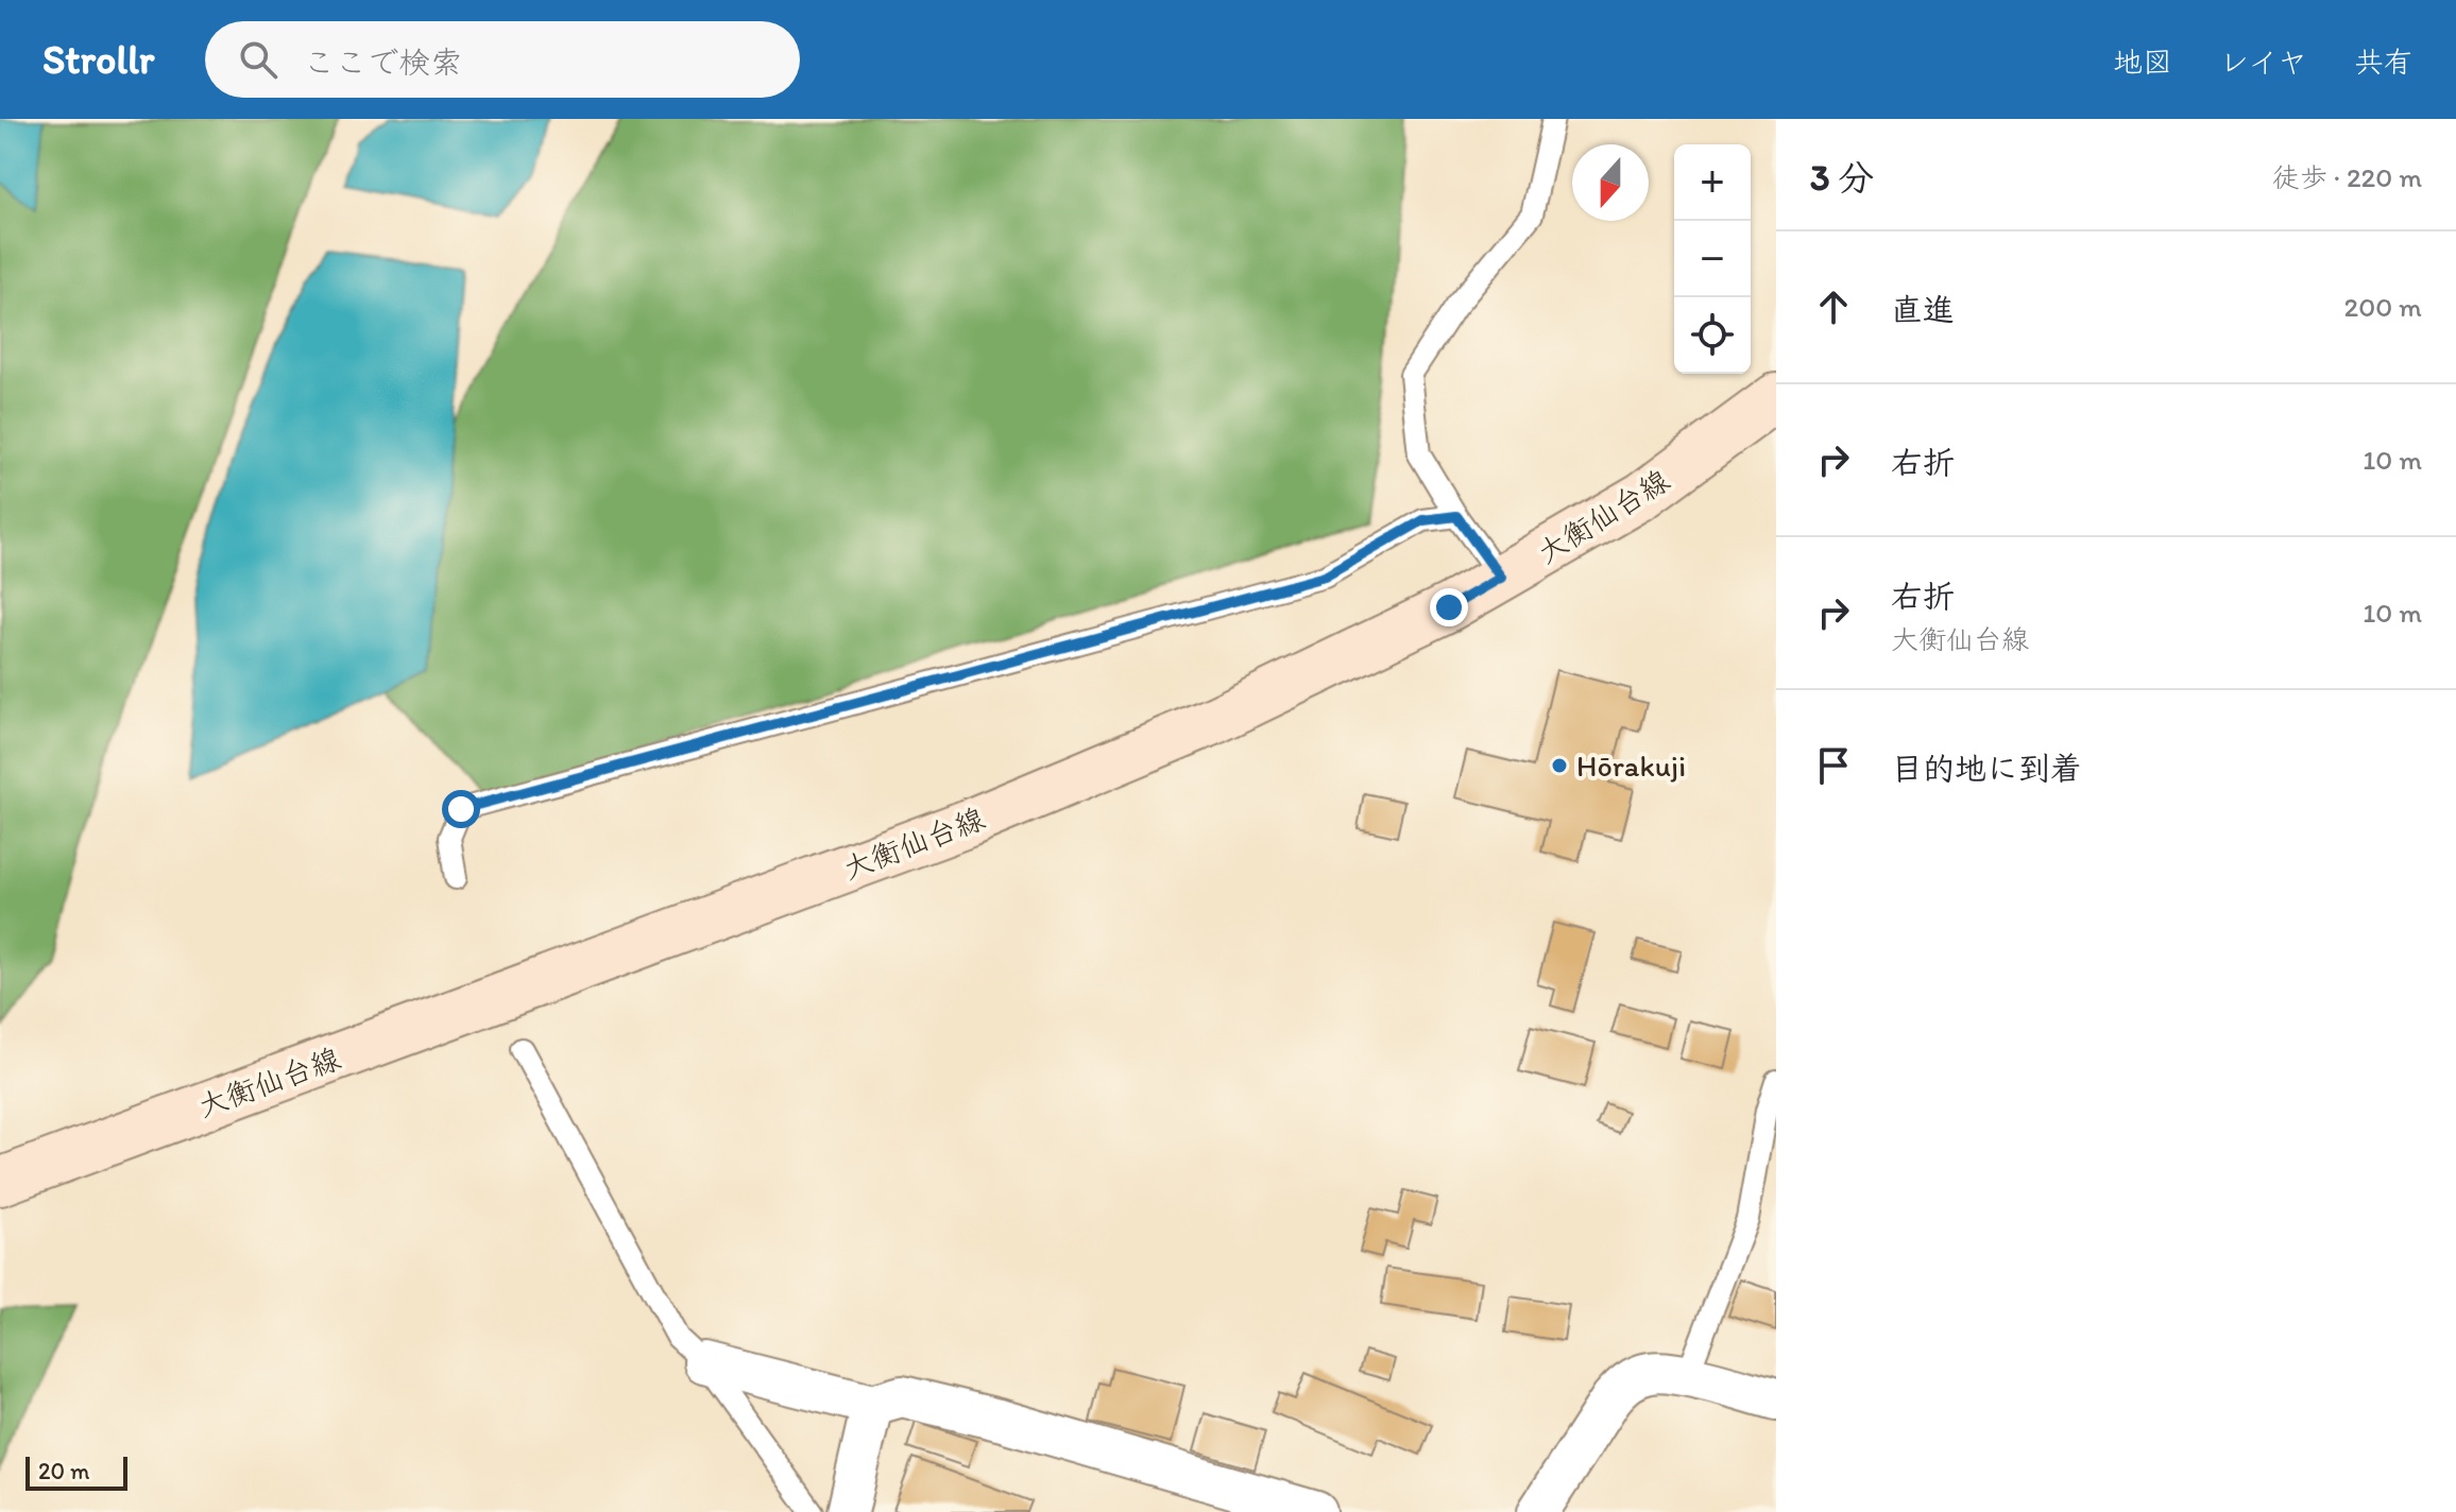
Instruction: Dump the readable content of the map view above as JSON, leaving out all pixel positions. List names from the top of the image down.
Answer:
{
  "streets": {
    "main road": ["大衡仙台線"]
  },
  "places": ["Hōrakuji"],
  "scale_bar": "20 m",
  "north": "bottom",
  "page": {
    "header": "Strollr",
    "search": "ここで検索",
    "nav": ["地図", "レイヤ", "共有"],
    "heading": ["3 分", "徒歩 · 220 m"],
    "map_buttons": ["+", "−"],
    "list": [
      ["直進", "200 m"],
      ["右折", "10 m"],
      ["右折", "大衡仙台線", "10 m"],
      "目的地に到着"
    ],
    "scale": "20 m"
  }
}
